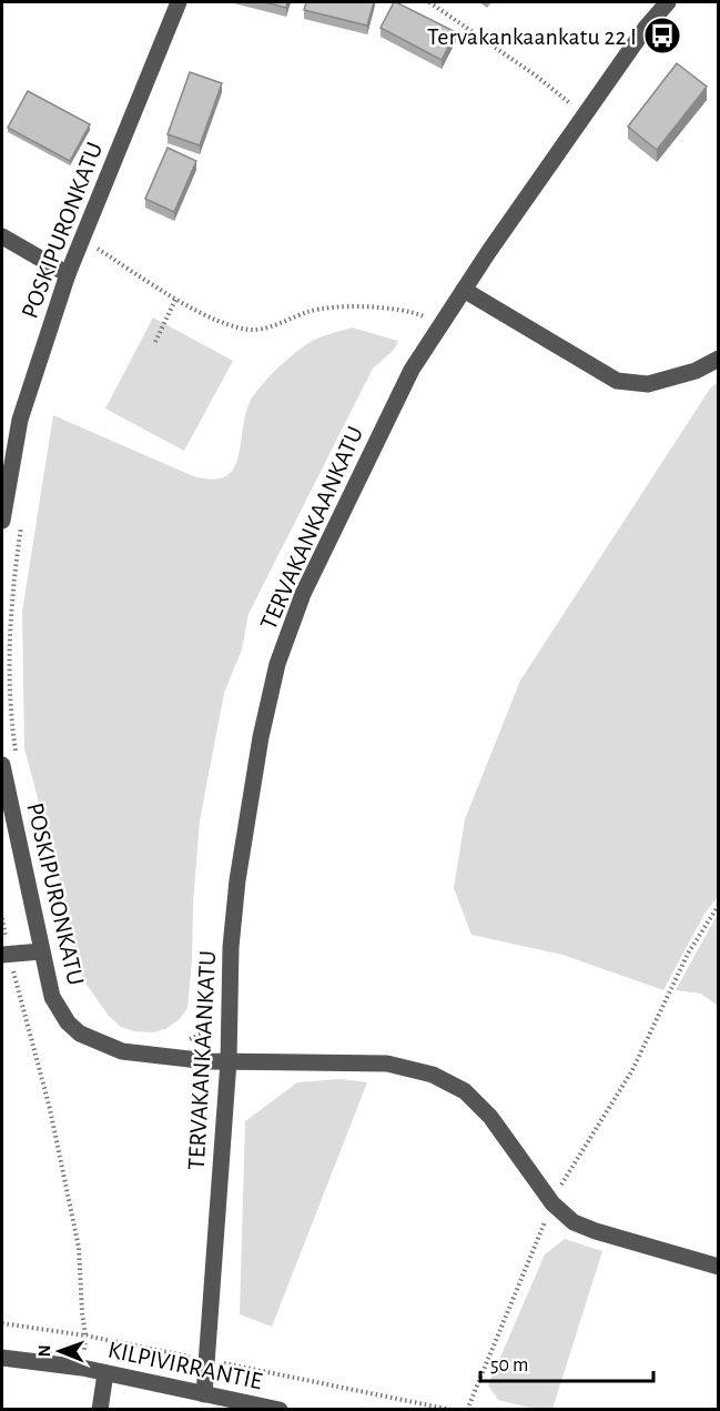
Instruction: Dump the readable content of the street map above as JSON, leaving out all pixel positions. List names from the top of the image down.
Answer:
{
  "streets": {
    "street": ["POSKIPURONKATU", "TERVAKANKAANKATU", "KILPIVIRRANTIE"]
  },
  "crossings": [
    ["POSKIPURONKATU", "TERVAKANKAANKATU"],
    ["TERVAKANKAANKATU", "KILPIVIRRANTIE"]
  ],
  "places": {
    "bus stop": ["Tervakankaankatu 22 I"]
  },
  "scale_bar": "50 m",
  "north": "left"
}
